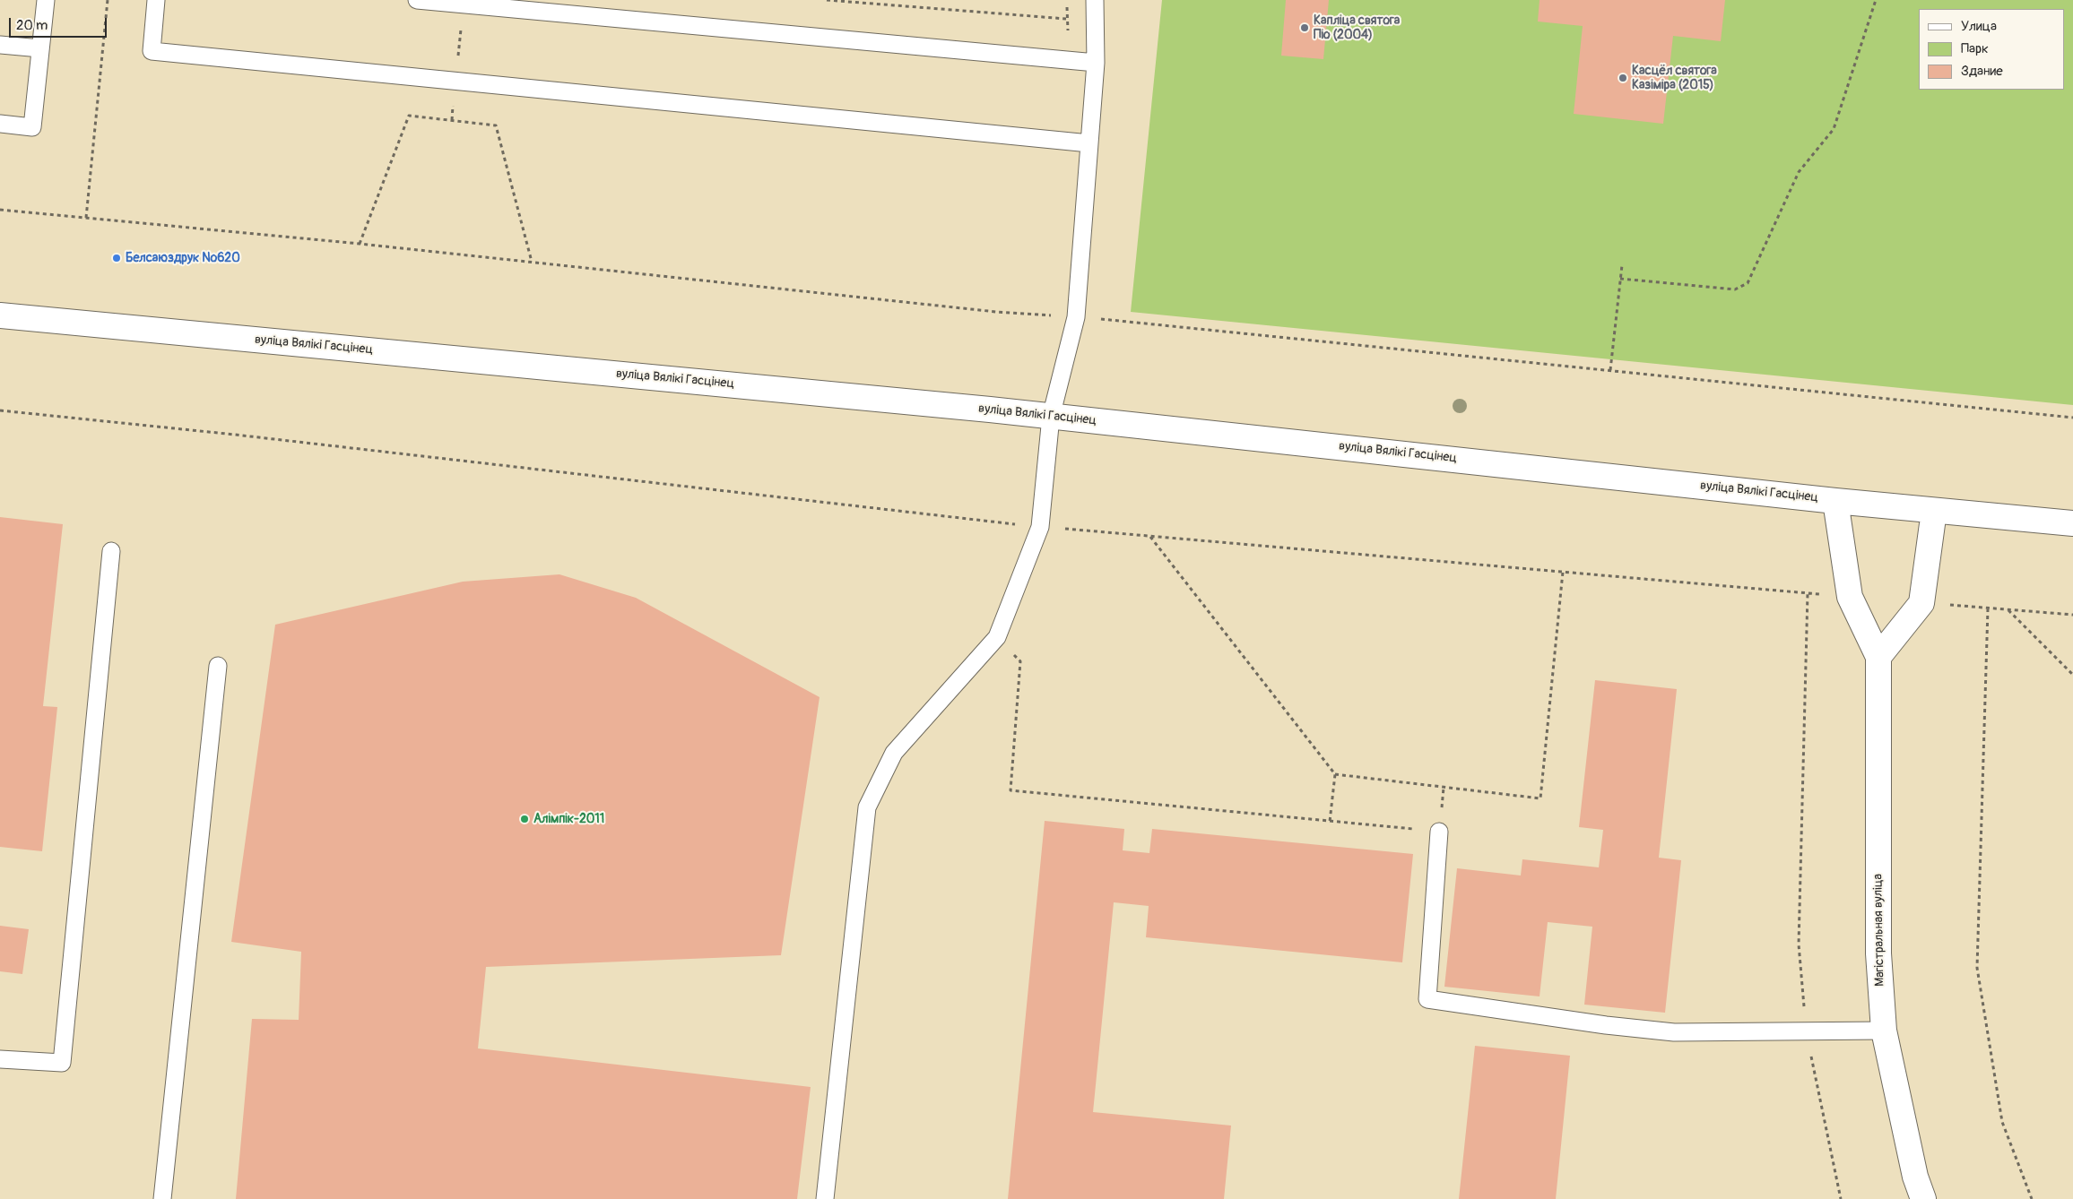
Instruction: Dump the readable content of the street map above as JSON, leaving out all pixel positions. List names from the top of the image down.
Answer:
{
  "streets": {
    "main road": ["вуліца Вялікі Гасцінец", "Магістральная вуліца"]
  },
  "places": [
    "Капліца святога Піо (2004)",
    "Касцёл святога Казіміра (2015)",
    "Белсаюздрук №620",
    "Алімпік-2011"
  ],
  "legend": ["Улица", "Парк", "Здание"],
  "scale_bar": "20 m"
}
